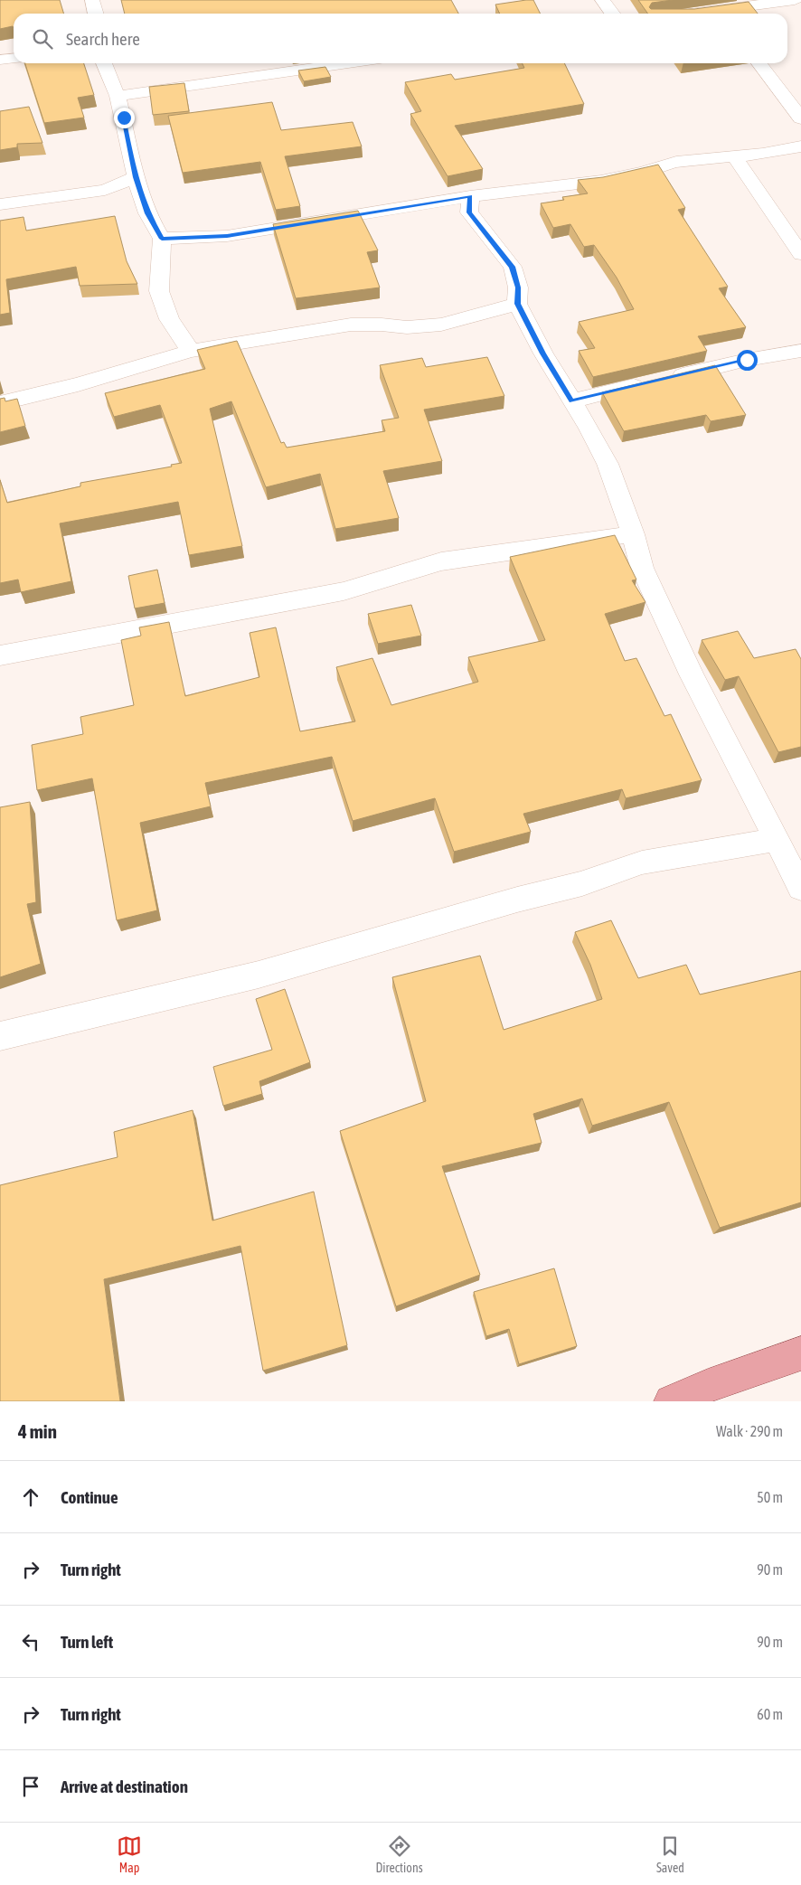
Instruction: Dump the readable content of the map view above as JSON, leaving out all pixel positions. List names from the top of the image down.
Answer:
{
  "page": {
    "search": "Search here",
    "heading": ["4 min", "Walk · 290 m"],
    "list": [
      ["Continue", "50 m"],
      ["Turn right", "90 m"],
      ["Turn left", "90 m"],
      ["Turn right", "60 m"],
      "Arrive at destination"
    ],
    "nav": ["Map", "Directions", "Saved"]
  }
}
